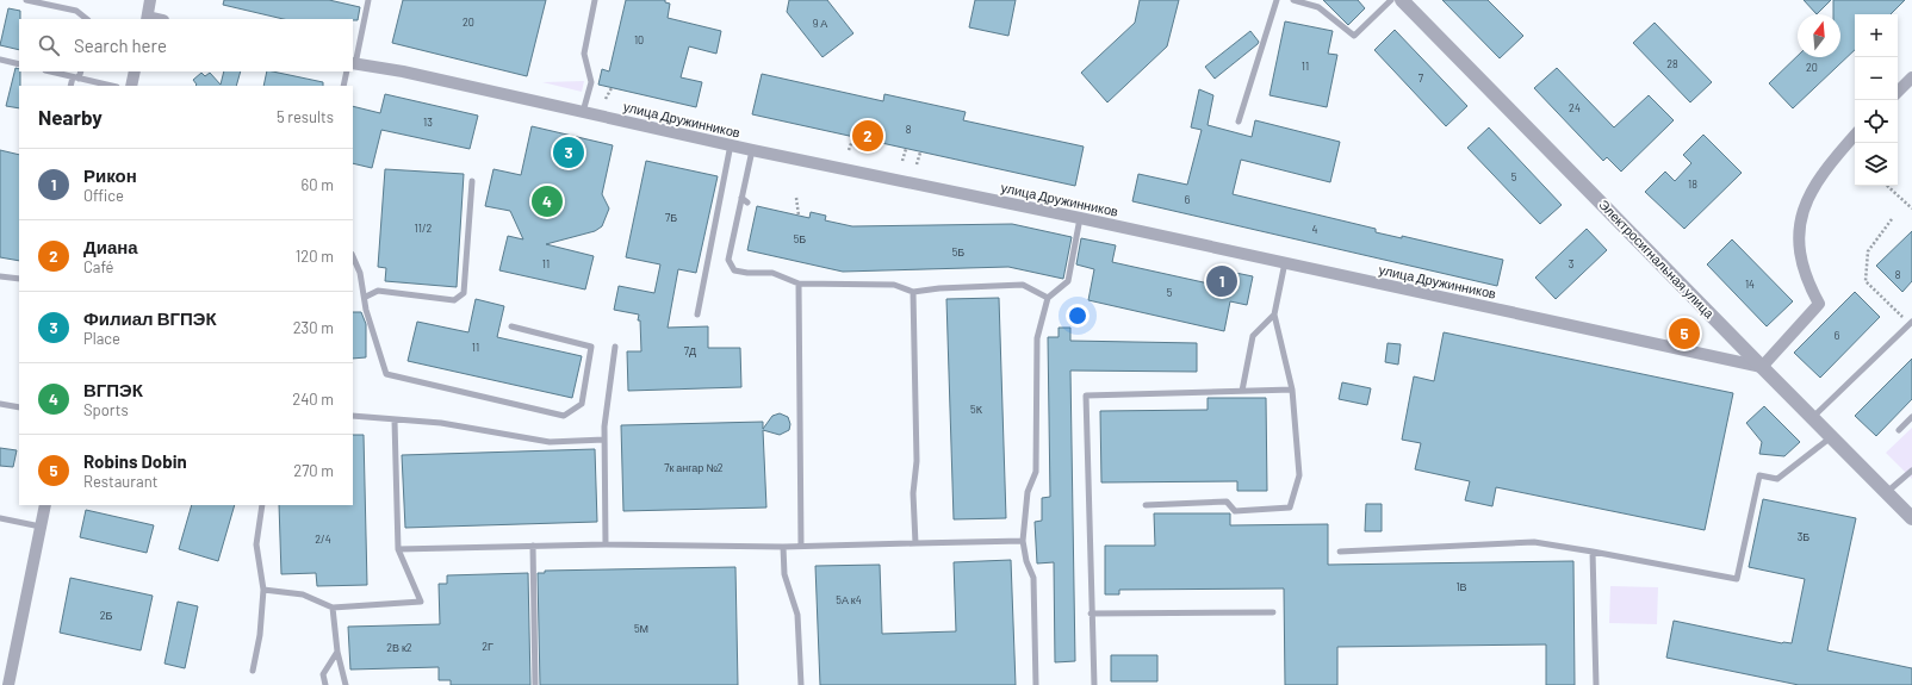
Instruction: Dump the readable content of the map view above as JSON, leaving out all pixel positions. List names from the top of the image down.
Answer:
{
  "streets": {
    "street": ["улица Дружинников", "Электросигнальная улица"]
  },
  "crossings": [
    ["улица Дружинников", "Электросигнальная улица"]
  ],
  "house_numbers": [
    "20",
    "9 А",
    "10",
    "28",
    "11",
    "20",
    "7",
    "24",
    "13",
    "8",
    "5",
    "18",
    "6",
    "7Б",
    "11/2",
    "4",
    "5Б",
    "5Б",
    "11",
    "3",
    "8",
    "14",
    "5",
    "6",
    "11",
    "7Д",
    "5К",
    "7к ангар №2",
    "3Б",
    "2/4",
    "1В",
    "5А к4",
    "2Б",
    "5М",
    "2Г",
    "2В к2"
  ],
  "north": "top",
  "page": {
    "map_buttons": ["+", "−"],
    "search": "Search here",
    "heading": ["Nearby", "5 results"],
    "pins": [
      "2",
      "3",
      "4",
      "1",
      "5"
    ],
    "list": [
      {
        "mark": "1",
        "name": "Рикон",
        "note": "Office",
        "value": "60 m"
      },
      {
        "mark": "2",
        "name": "Диана",
        "note": "Café",
        "value": "120 m"
      },
      {
        "mark": "3",
        "name": "Филиал ВГПЭК",
        "note": "Place",
        "value": "230 m"
      },
      {
        "mark": "4",
        "name": "ВГПЭК",
        "note": "Sports",
        "value": "240 m"
      },
      {
        "mark": "5",
        "name": "Robins Dobin",
        "note": "Restaurant",
        "value": "270 m"
      }
    ]
  }
}
